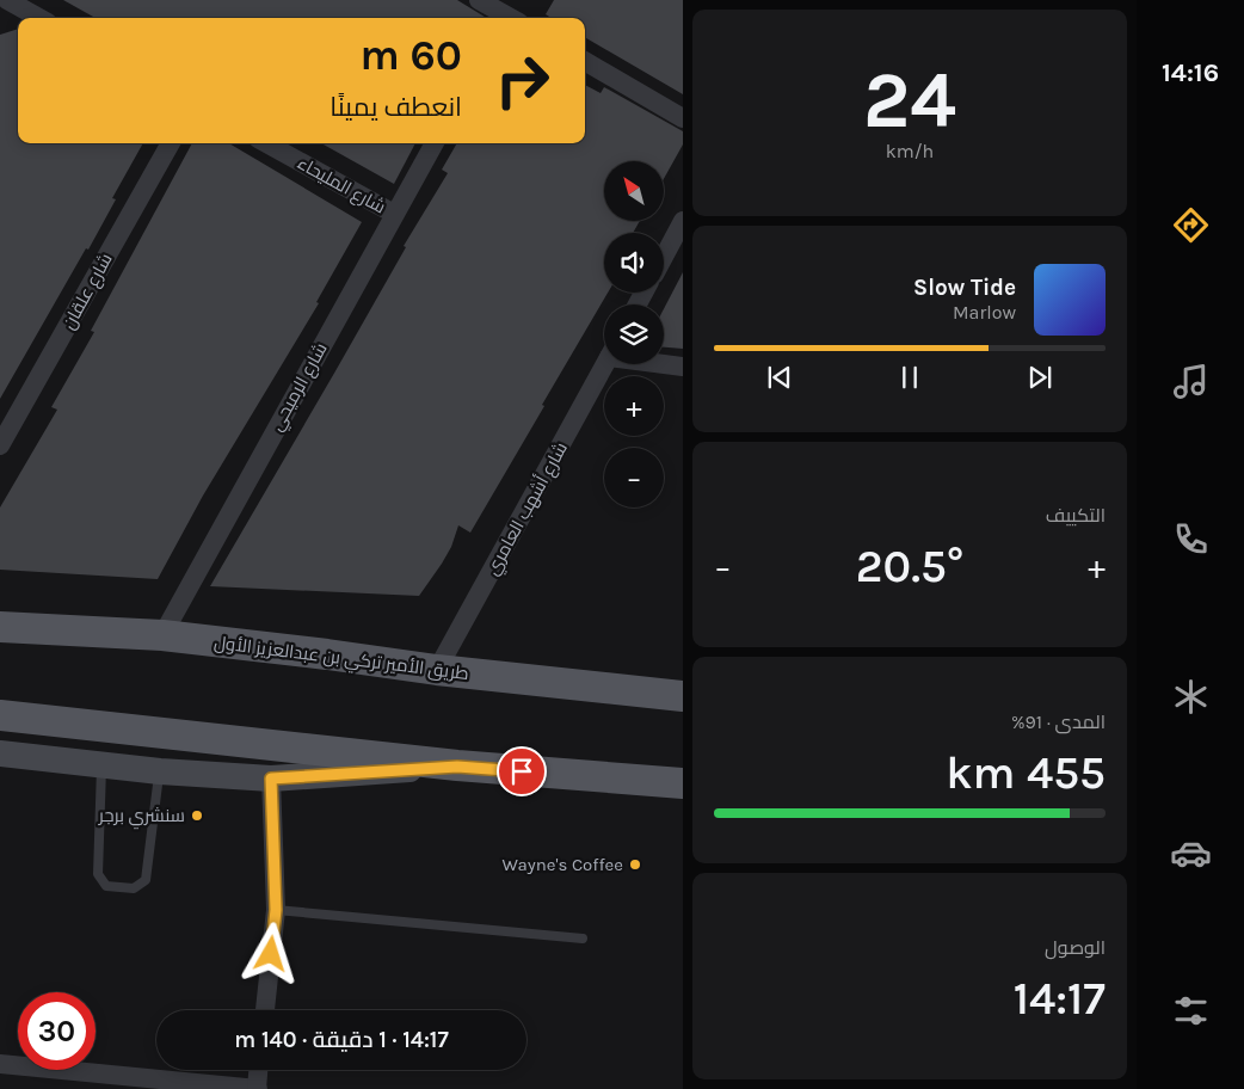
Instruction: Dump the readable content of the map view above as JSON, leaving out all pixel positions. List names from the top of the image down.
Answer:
{
  "streets": {
    "main road": ["طريق الأمير تركي بن عبدالعزيز الأول"],
    "street": [
      "شارع المليحاء",
      "شارع علقان",
      "شارع الرميحي",
      "شارع أشهب العامري"
    ]
  },
  "crossings": [
    ["شارع المليحاء", "شارع الرميحي"],
    ["شارع الرميحي", "طريق الأمير تركي بن عبدالعزيز الأول"],
    ["شارع أشهب العامري", "طريق الأمير تركي بن عبدالعزيز الأول"]
  ],
  "places": ["سنشري برجر", "Wayne's Coffee"],
  "north": "top left",
  "page": {
    "tabs": "14:16",
    "tile": [
      ["24", "km/h"],
      "التكييف",
      ["المدى · 91%", "455 km"],
      ["الوصول", "14:17"]
    ],
    "turn": ["60 m", "انعطف يمينًا"],
    "map_buttons": ["+", "−"],
    "song": ["Slow Tide", "Marlow"],
    "heat": ["−", "20.5°", "+"],
    "limit": "30",
    "trip": "14:17 · 1 دقيقة · 140 m"
  }
}
